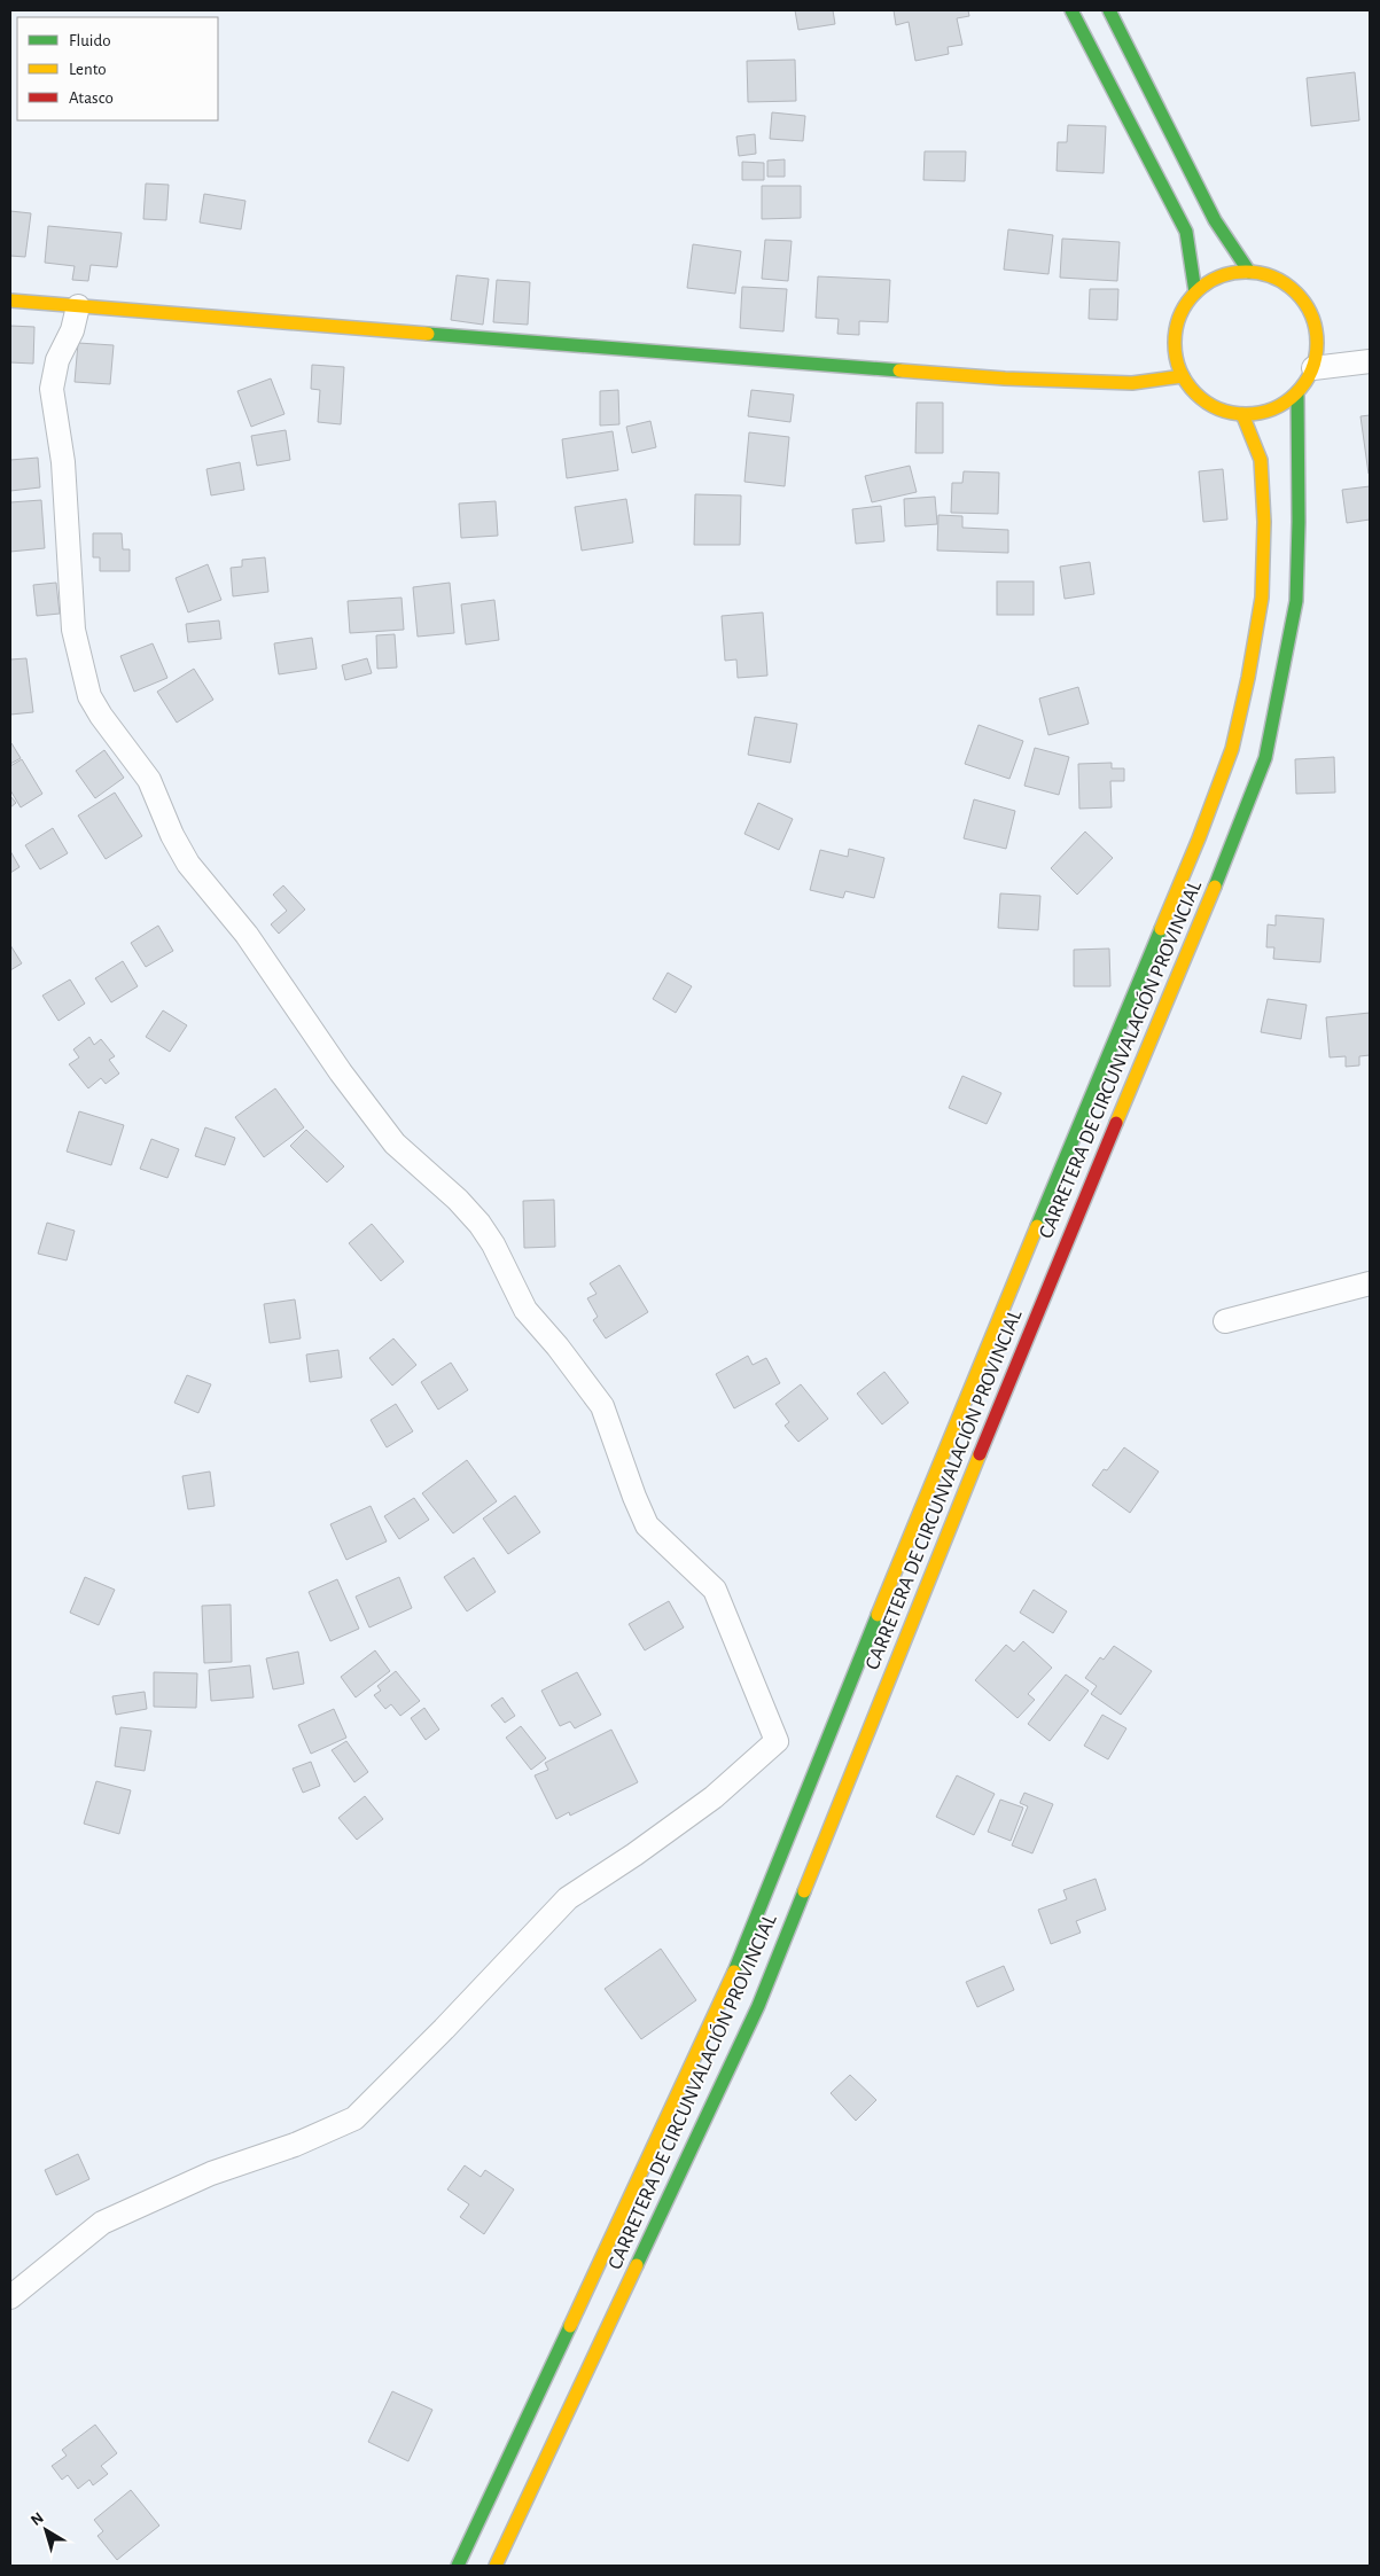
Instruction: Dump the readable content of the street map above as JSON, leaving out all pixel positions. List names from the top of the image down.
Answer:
{
  "streets": {
    "main road": ["CARRETERA DE CIRCUNVALACIÓN PROVINCIAL"]
  },
  "legend": ["Fluido", "Lento", "Atasco"],
  "north": "top left"
}
